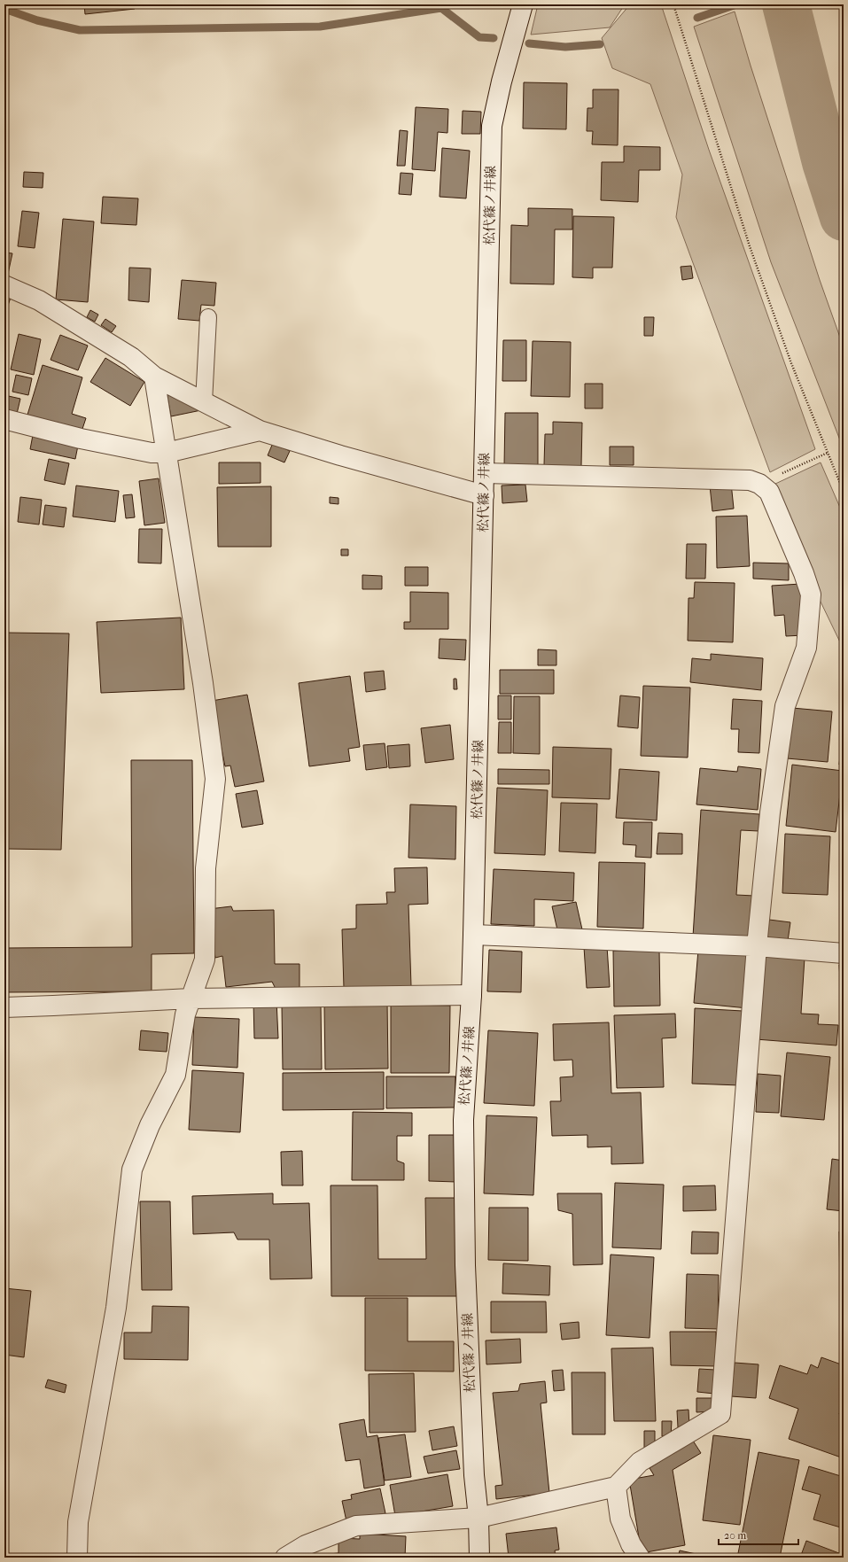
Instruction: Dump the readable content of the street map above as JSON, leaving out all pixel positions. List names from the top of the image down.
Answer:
{
  "streets": {
    "street": ["松代篠ノ井線"]
  },
  "scale_bar": "20 m"
}
